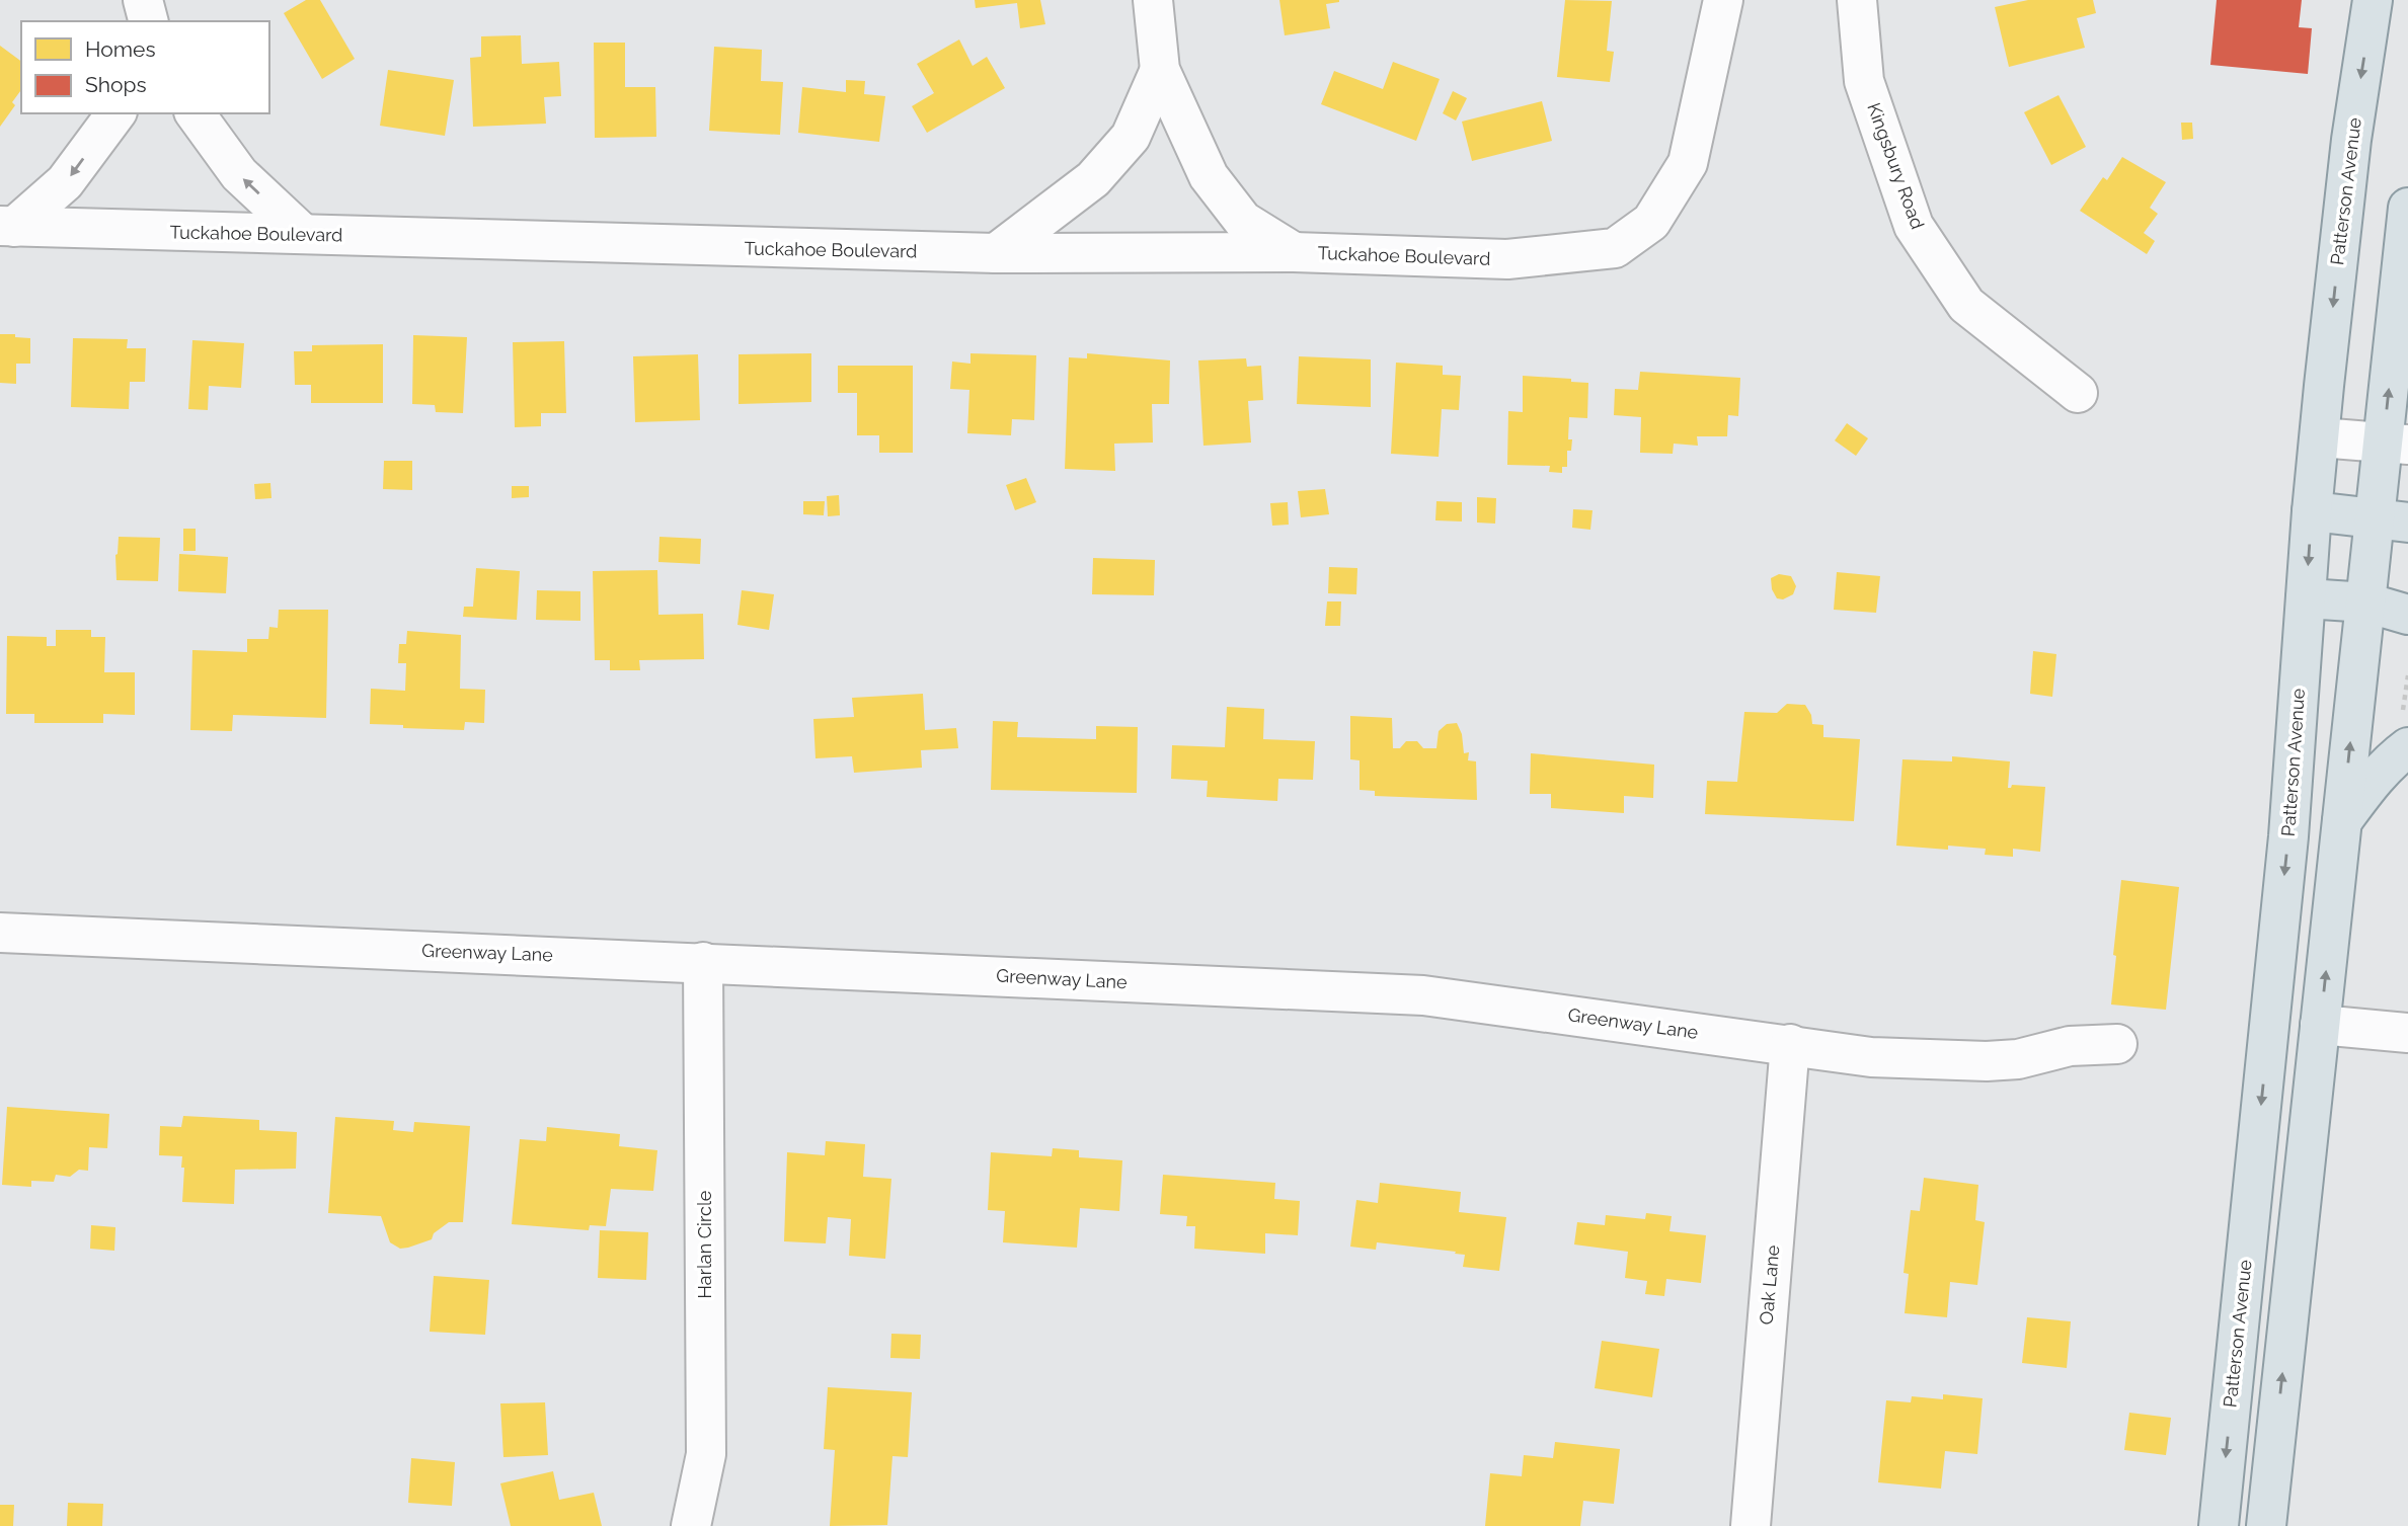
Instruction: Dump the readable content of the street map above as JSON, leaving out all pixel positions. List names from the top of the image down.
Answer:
{
  "streets": {
    "main road": ["Patterson Avenue"],
    "street": [
      "Kingsbury Road",
      "Tuckahoe Boulevard",
      "Greenway Lane",
      "Harlan Circle",
      "Oak Lane"
    ]
  },
  "crossings": [
    ["Greenway Lane", "Harlan Circle"],
    ["Greenway Lane", "Oak Lane"]
  ],
  "legend": ["Homes", "Shops"]
}
